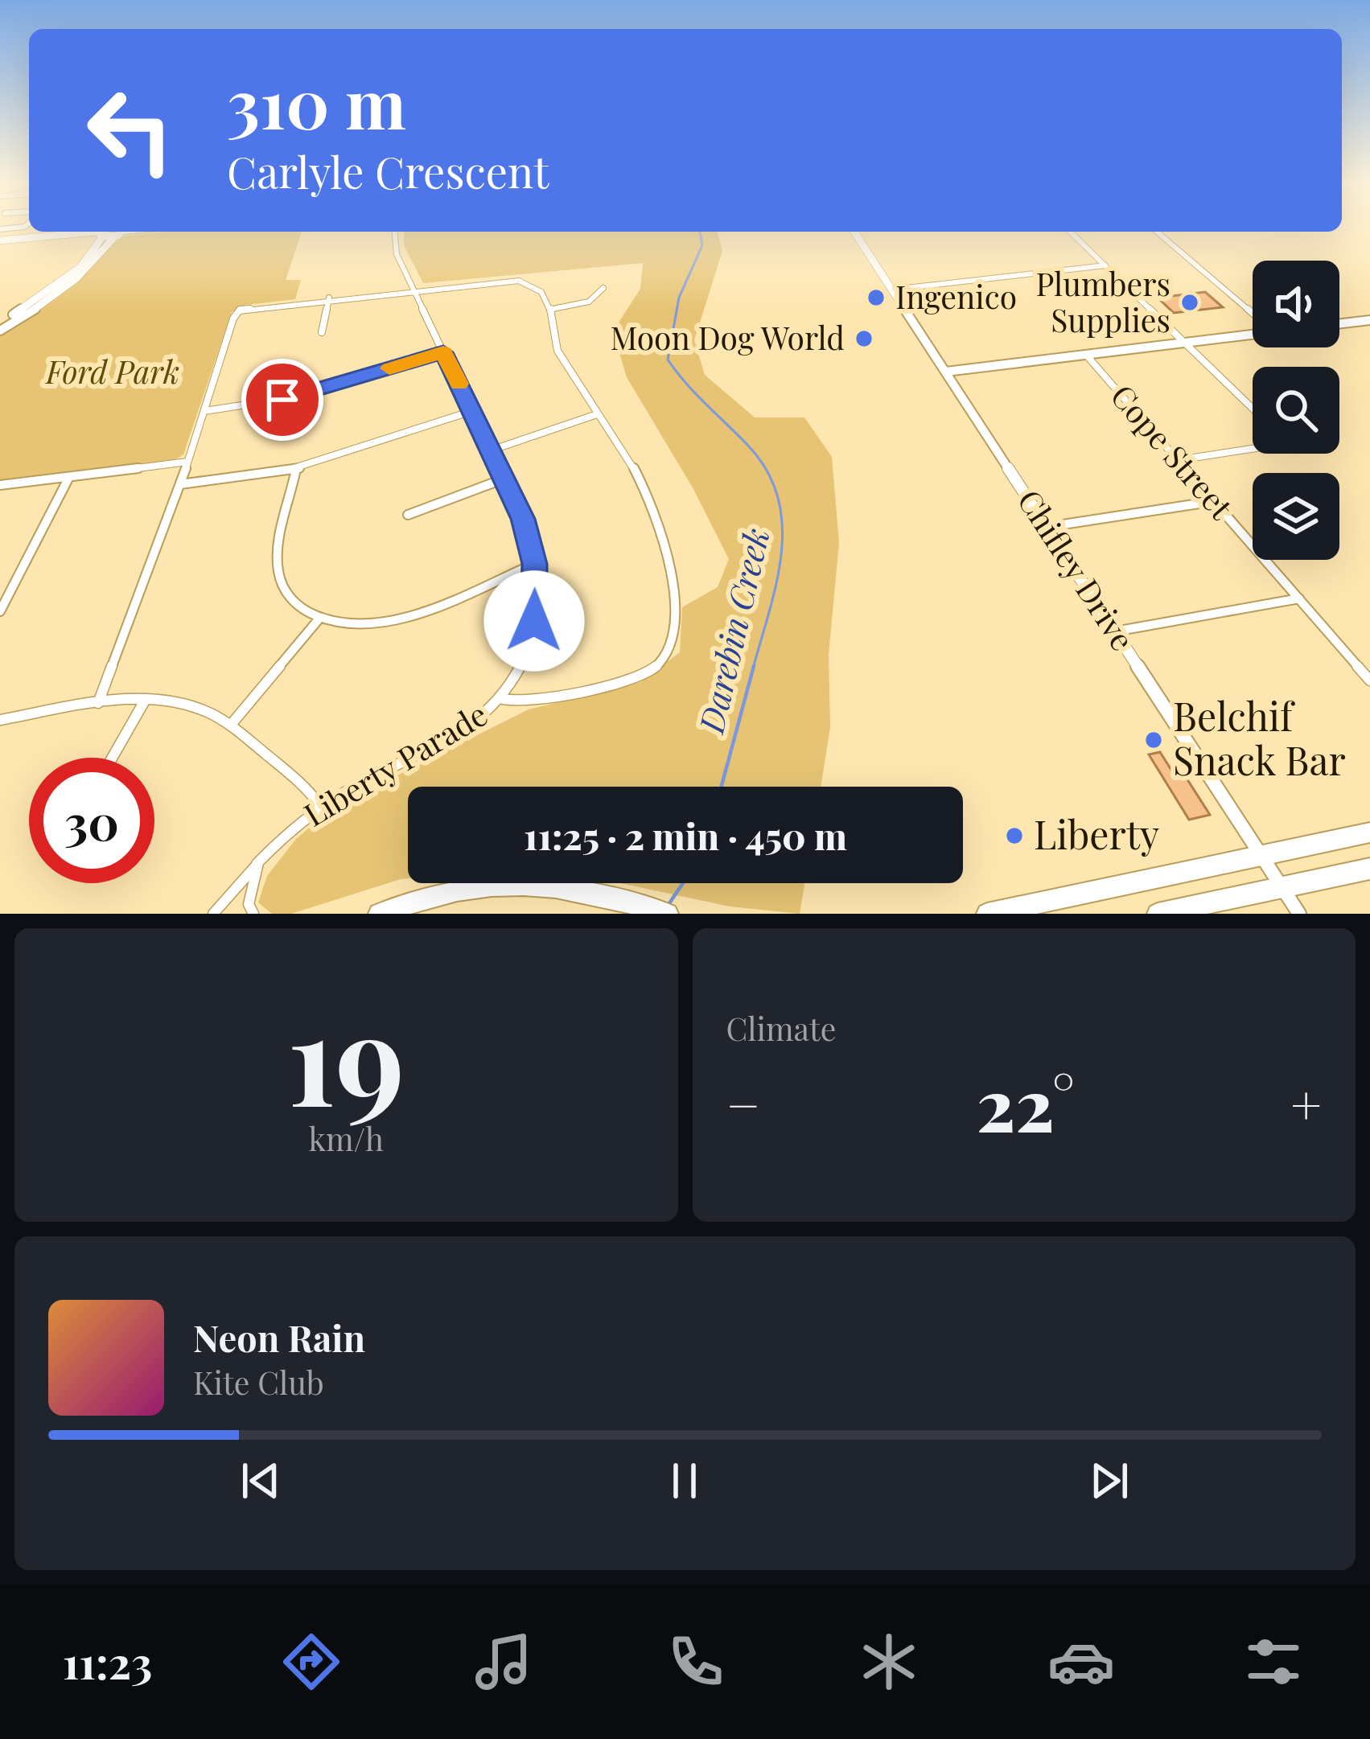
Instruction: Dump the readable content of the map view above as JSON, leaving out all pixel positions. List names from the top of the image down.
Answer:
{
  "streets": {
    "street": ["Cope Street", "Chifley Drive", "Liberty Parade"]
  },
  "water": ["Darebin Creek"],
  "parks": ["Ford Park"],
  "places": [
    "Ingenico",
    "Plumbers Supplies",
    "Moon Dog World",
    "Belchif Snack Bar",
    "Liberty"
  ],
  "page": {
    "turn": ["310 m", "Carlyle Crescent"],
    "limit": "30",
    "trip": "11:25 · 2 min · 450 m",
    "tile": [
      ["19", "km/h"],
      "Climate"
    ],
    "heat": ["−", "22°", "+"],
    "song": ["Neon Rain", "Kite Club"],
    "tabs": "11:23"
  }
}
